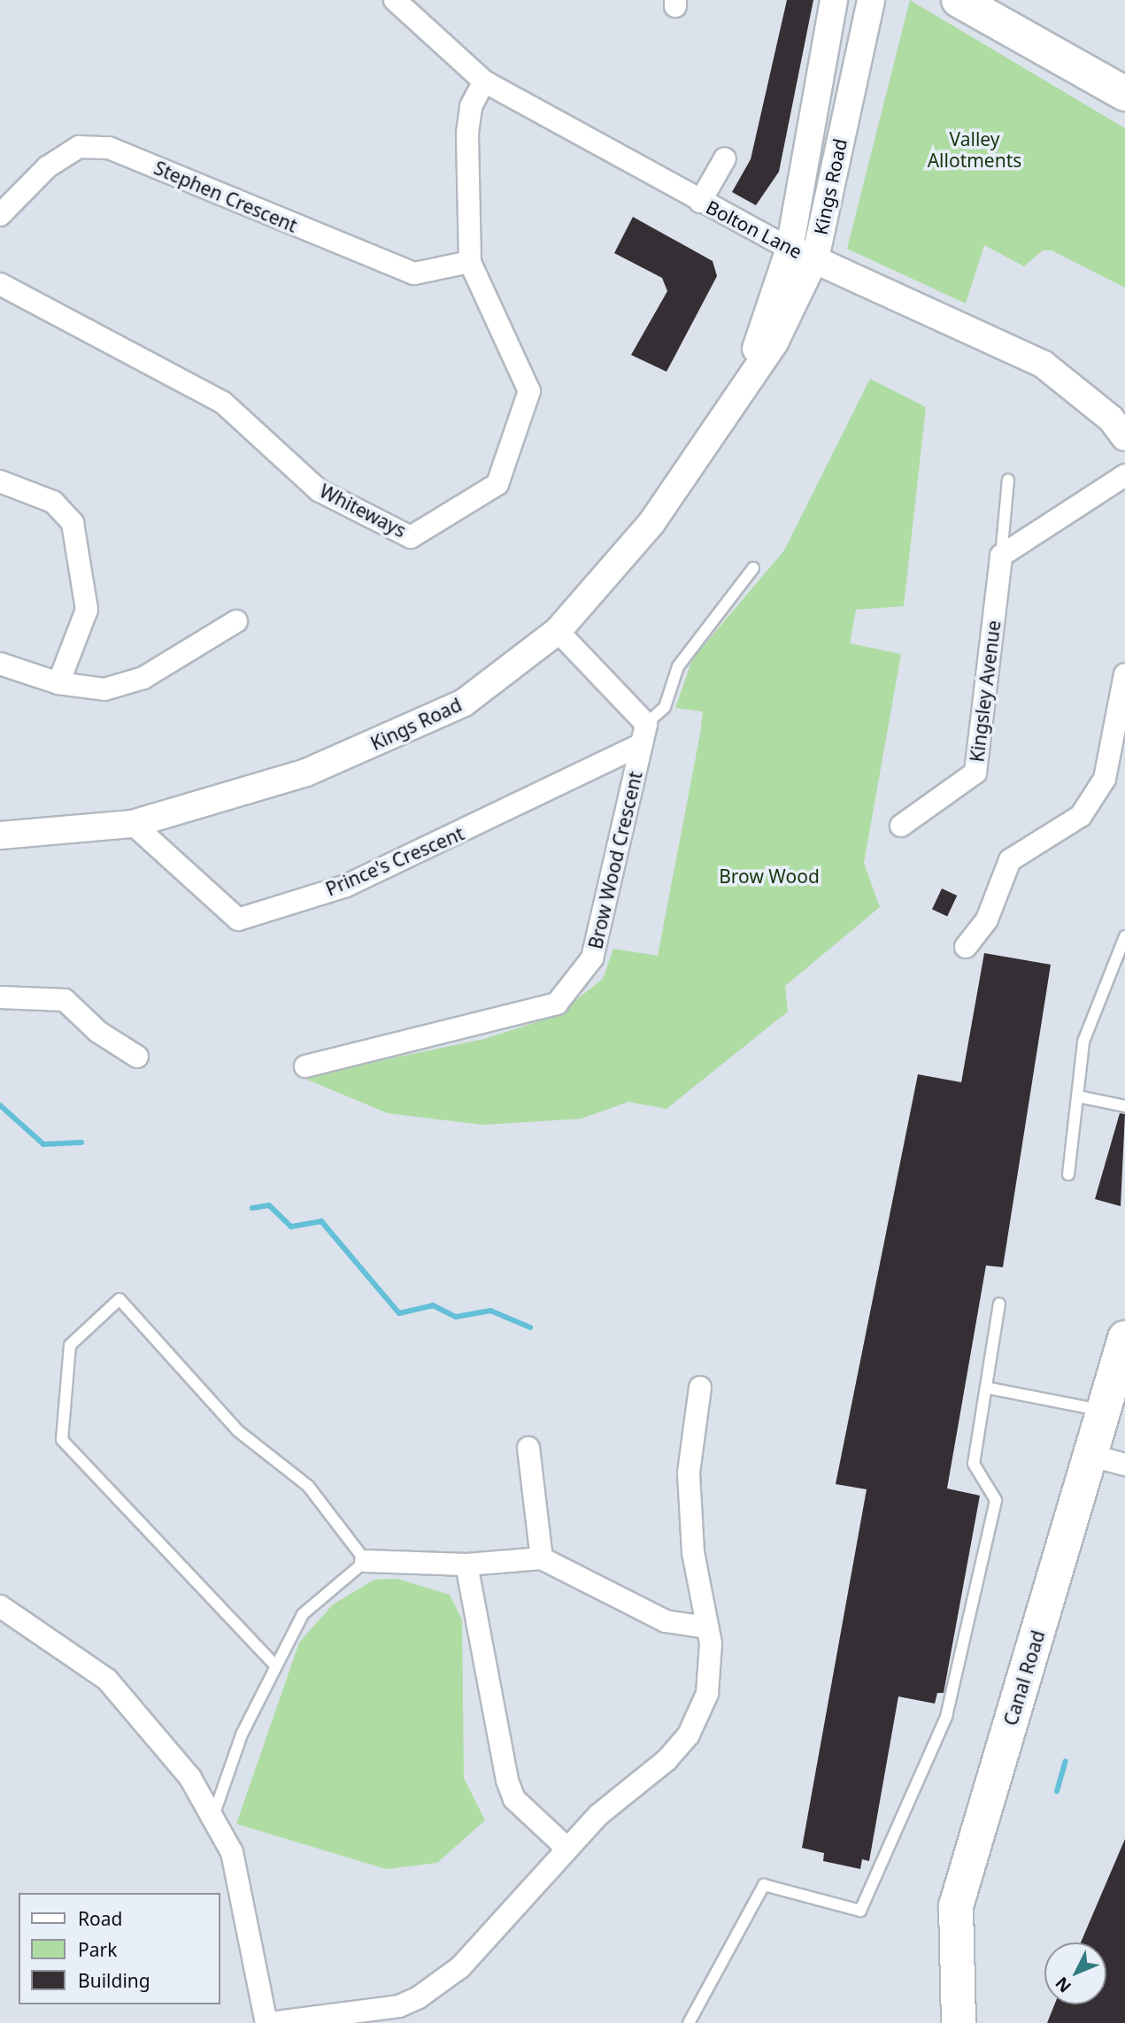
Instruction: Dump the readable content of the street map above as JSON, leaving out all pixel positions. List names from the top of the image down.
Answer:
{
  "streets": {
    "main road": ["Canal Road"],
    "street": [
      "Kings Road",
      "Stephen Crescent",
      "Bolton Lane",
      "Whiteways",
      "Kingsley Avenue",
      "Brow Wood Crescent",
      "Prince's Crescent"
    ]
  },
  "crossings": [
    ["Kings Road", "Bolton Lane"],
    ["Kings Road", "Prince's Crescent"],
    ["Stephen Crescent", "Whiteways"],
    ["Bolton Lane", "Whiteways"],
    ["Brow Wood Crescent", "Prince's Crescent"]
  ],
  "parks": ["Valley Allotments", "Brow Wood"],
  "legend": ["Road", "Park", "Building"],
  "north": "bottom left"
}
